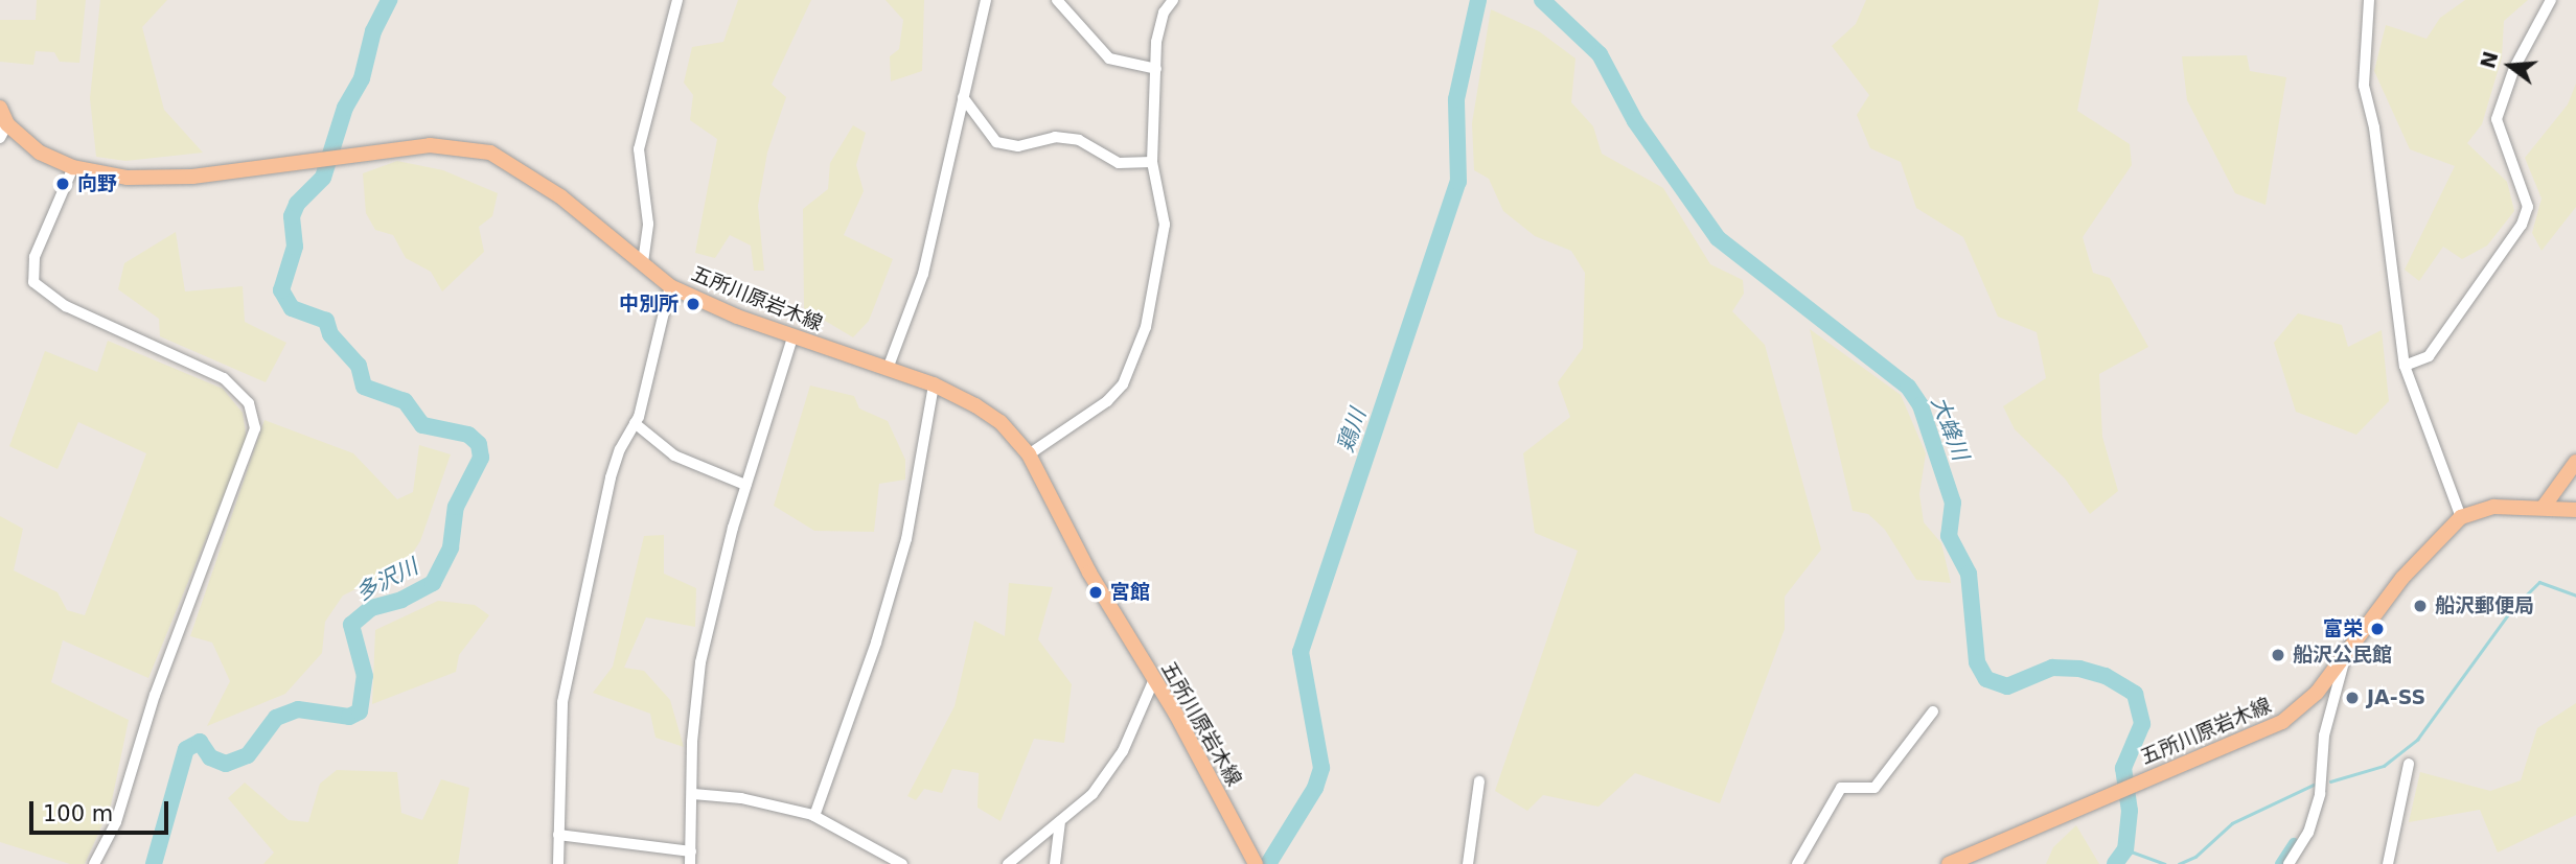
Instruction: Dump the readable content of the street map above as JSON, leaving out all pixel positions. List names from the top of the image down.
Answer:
{
  "streets": {
    "main road": ["五所川原岩木線"]
  },
  "water": ["大蜂川", "鶏川", "多沢川"],
  "places": [
    "向野",
    "中別所",
    "宮館",
    "船沢郵便局",
    "富栄",
    "船沢公民館",
    "JA-SS"
  ],
  "scale_bar": "100 m",
  "north": "left"
}
